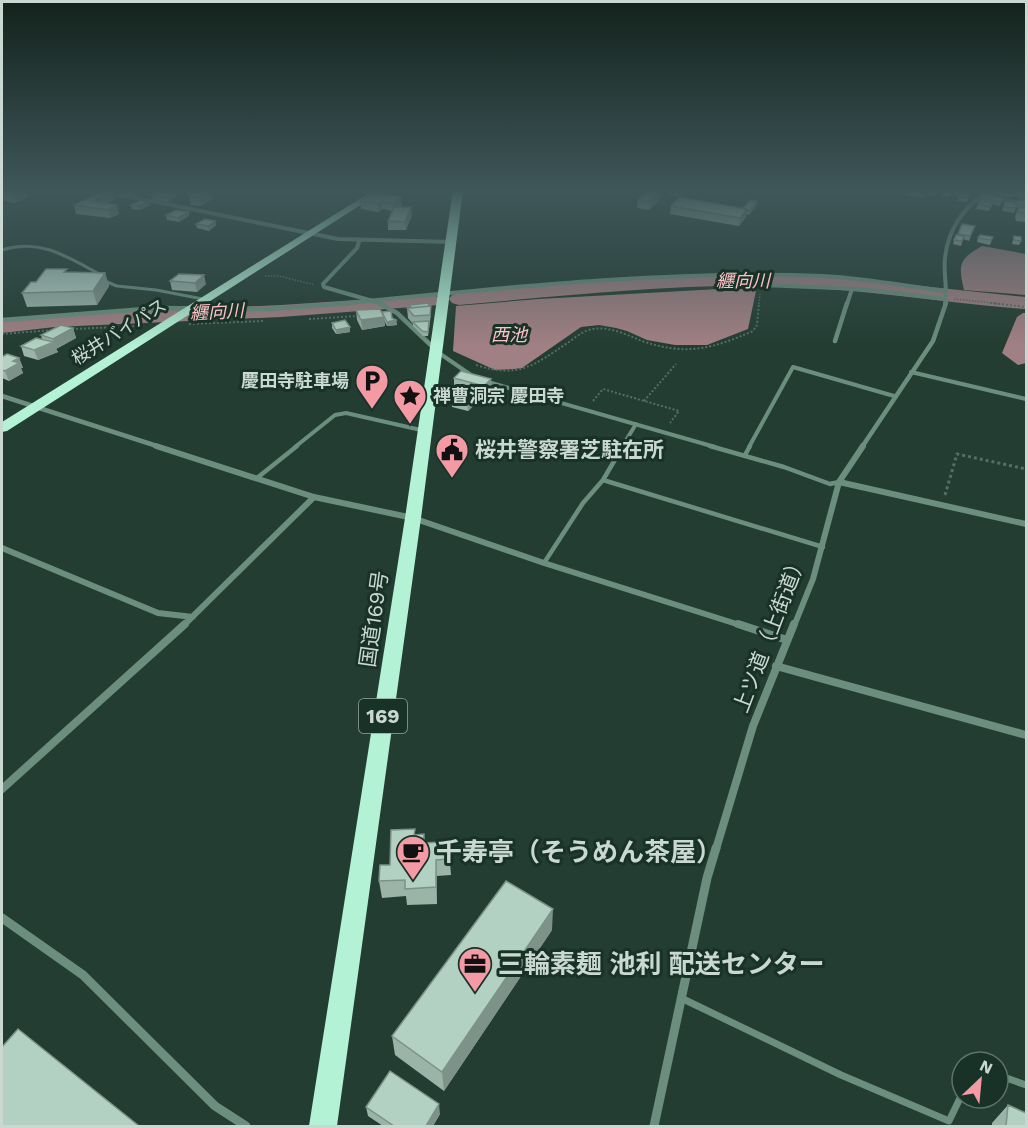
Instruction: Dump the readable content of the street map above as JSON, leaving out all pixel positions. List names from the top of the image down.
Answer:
{
  "streets": {
    "highway": ["桜井バイパス", "国道169号", "169"],
    "street": ["上ツ道（上街道）"]
  },
  "water": ["纒向川", "西池"],
  "places": {
    "parking": ["慶田寺駐車場"],
    "place": ["禅曹洞宗 慶田寺"],
    "public building": ["桜井警察署芝駐在所"],
    "cafe": ["千寿亭（そうめん茶屋）"],
    "office": ["三輪素麺 池利 配送センター"]
  },
  "north": "top right"
}
